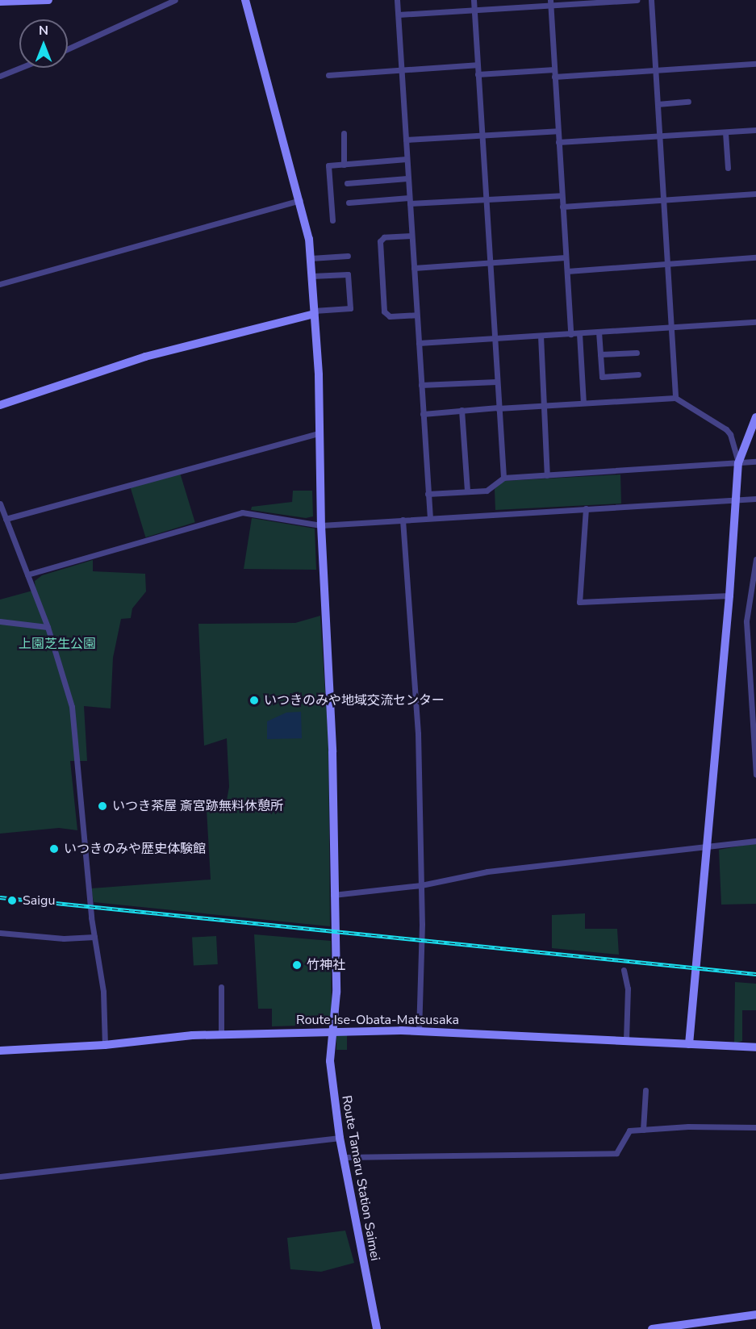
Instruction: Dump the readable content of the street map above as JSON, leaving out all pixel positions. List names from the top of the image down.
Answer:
{
  "streets": {
    "street": ["Route Ise-Obata-Matsusaka", "Route Tamaru Station Saimei"]
  },
  "crossings": [
    ["Route Ise-Obata-Matsusaka", "Route Tamaru Station Saimei"]
  ],
  "parks": ["上園芝生公園"],
  "places": [
    "いつきのみや地域交流センター",
    "いつき茶屋 斎宮跡無料休憩所",
    "いつきのみや歴史体験館",
    "Saigu",
    "竹神社"
  ],
  "north": "top"
}
